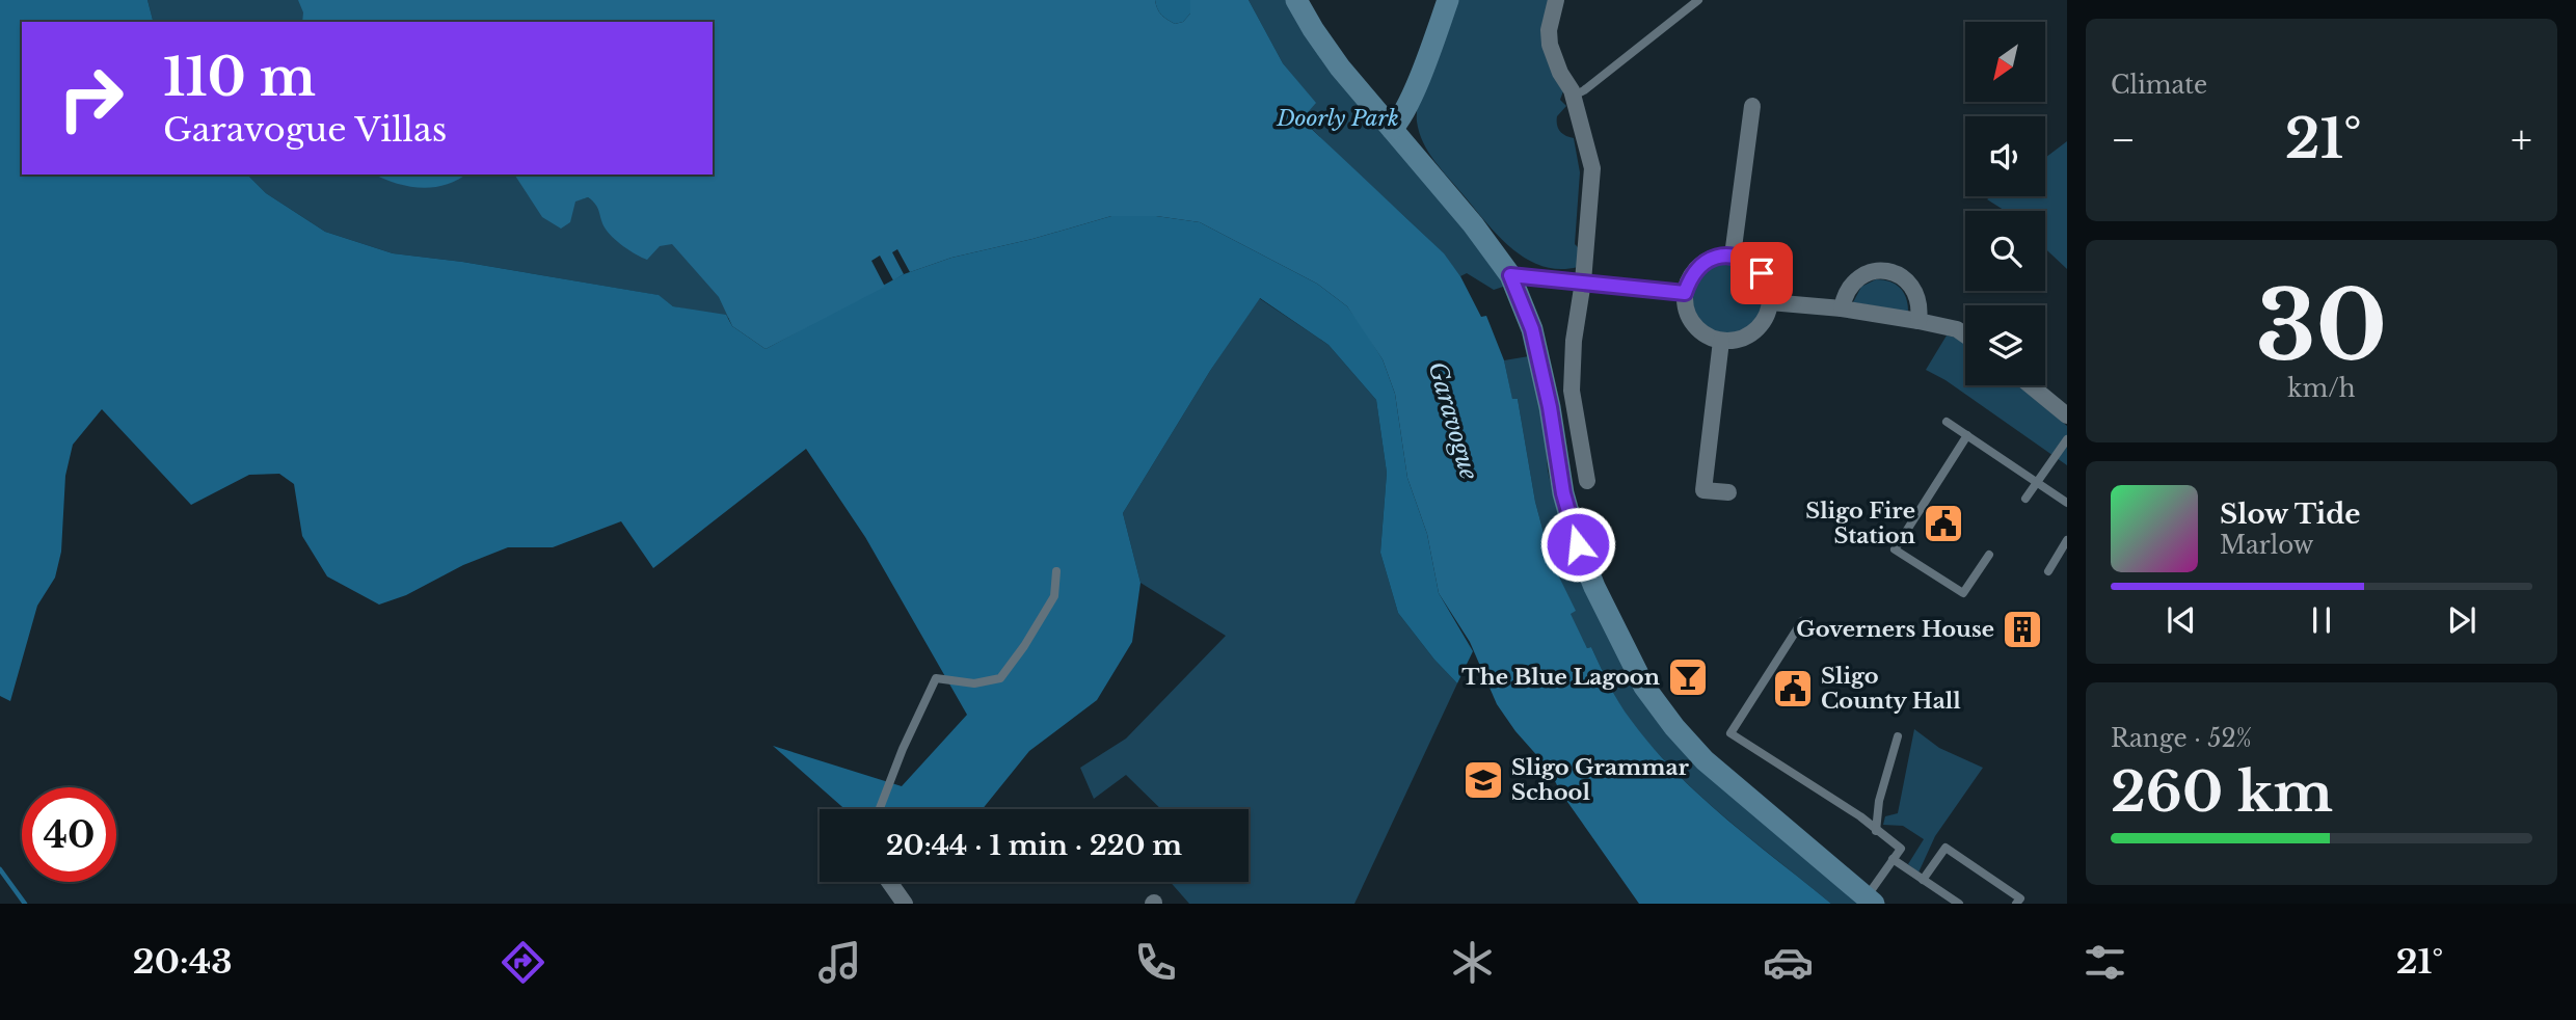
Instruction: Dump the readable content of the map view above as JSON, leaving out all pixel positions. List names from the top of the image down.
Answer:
{
  "water": ["Garavogue"],
  "parks": ["Doorly Park"],
  "places": {
    "public building": ["Sligo Fire Station", "Sligo County Hall"],
    "building": ["Governers House"],
    "bar": ["The Blue Lagoon"],
    "school or university": ["Sligo Grammar School"]
  },
  "north": "bottom left",
  "page": {
    "tile": [
      "Climate",
      ["30", "km/h"],
      ["Range · 52%", "260 km"]
    ],
    "turn": ["110 m", "Garavogue Villas"],
    "heat": ["−", "21°", "+"],
    "song": ["Slow Tide", "Marlow"],
    "limit": "40",
    "trip": "20:44 · 1 min · 220 m",
    "tabs": ["20:43", "21°"]
  }
}
